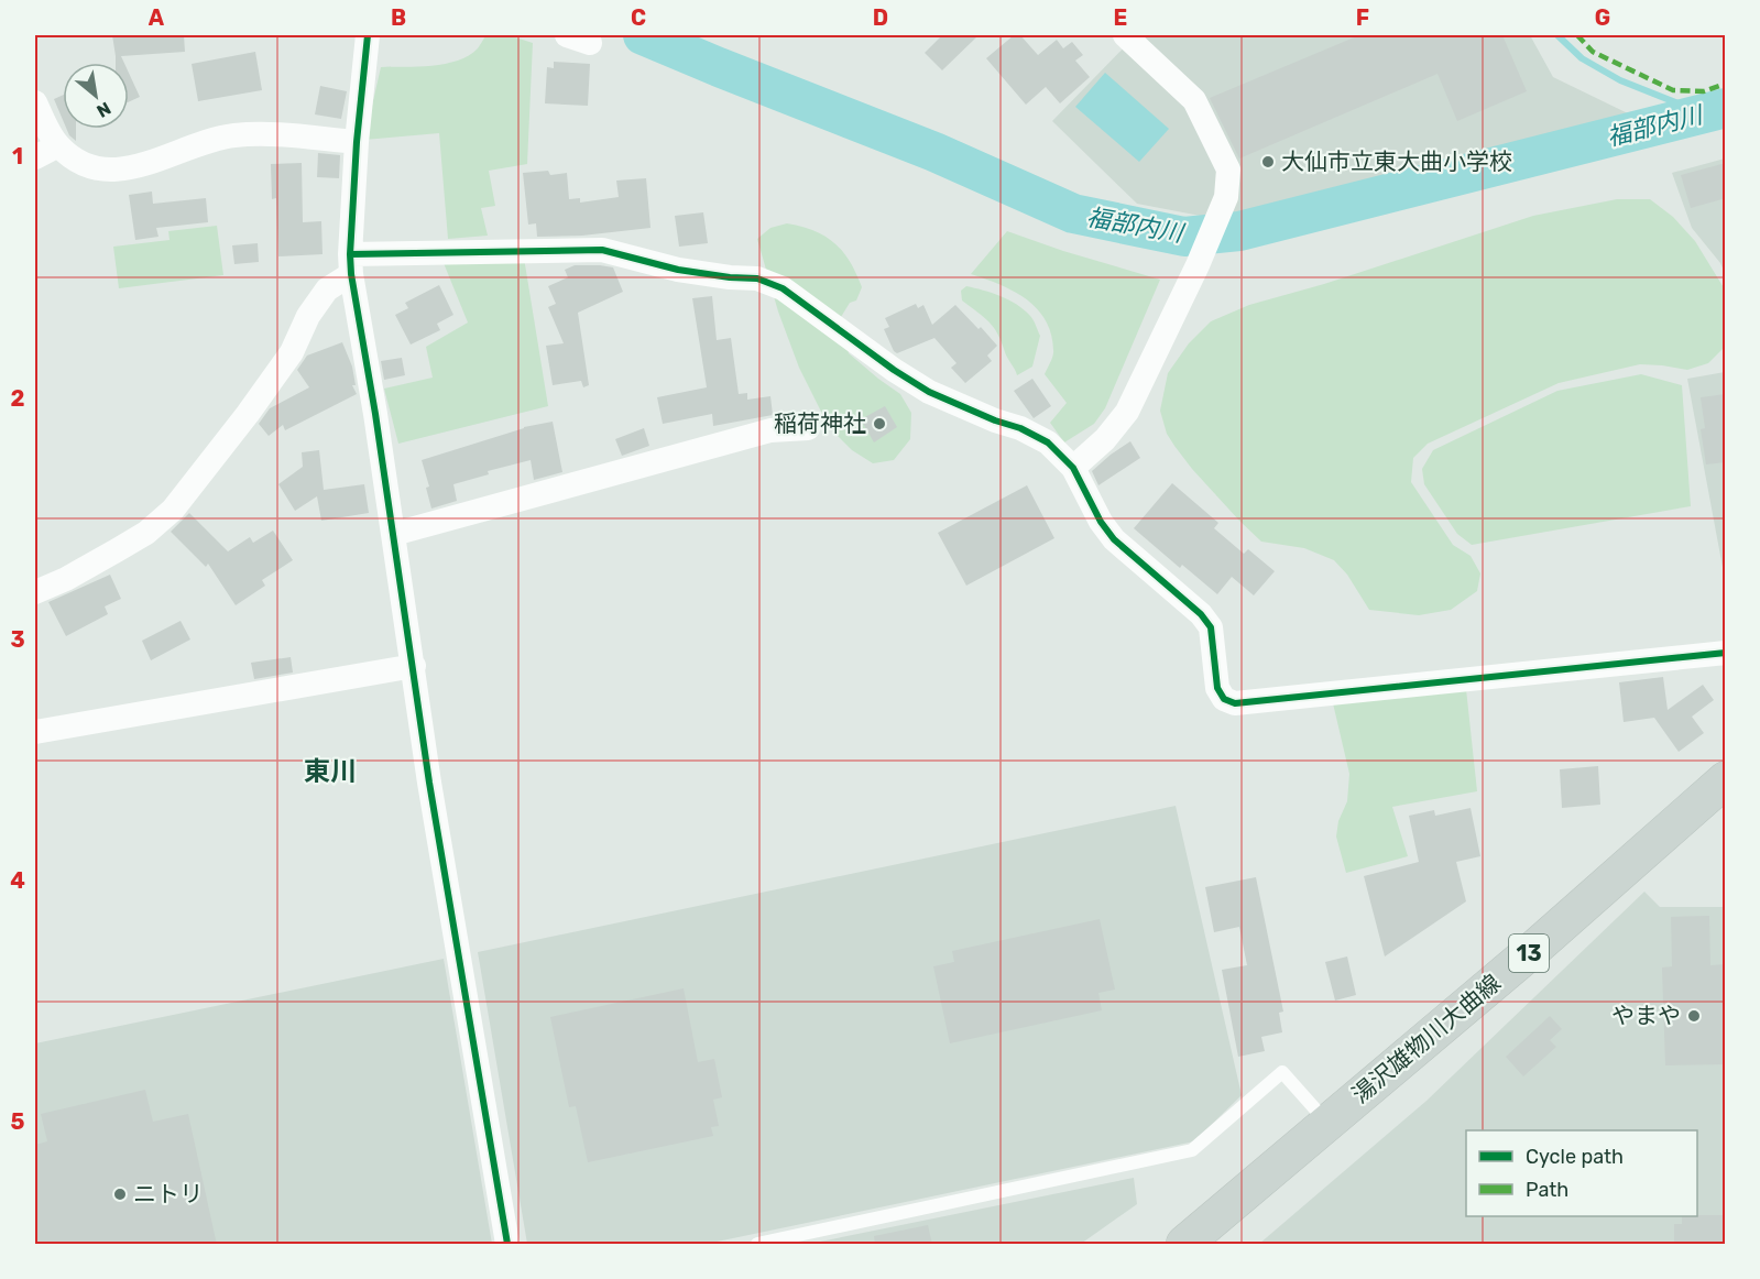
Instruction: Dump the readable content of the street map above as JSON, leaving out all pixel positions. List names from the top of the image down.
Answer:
{
  "streets": {
    "main road": ["13", "湯沢雄物川大曲線"]
  },
  "districts": ["東川"],
  "water": ["福部内川"],
  "places": [
    "大仙市立東大曲小学校",
    "稲荷神社",
    "やまや",
    "ニトリ"
  ],
  "legend": ["Cycle path", "Path"],
  "north": "bottom right",
  "grid": {
    "columns": [
      "A",
      "B",
      "C",
      "D",
      "E",
      "F",
      "G"
    ],
    "rows": [
      "1",
      "2",
      "3",
      "4",
      "5"
    ]
  }
}
